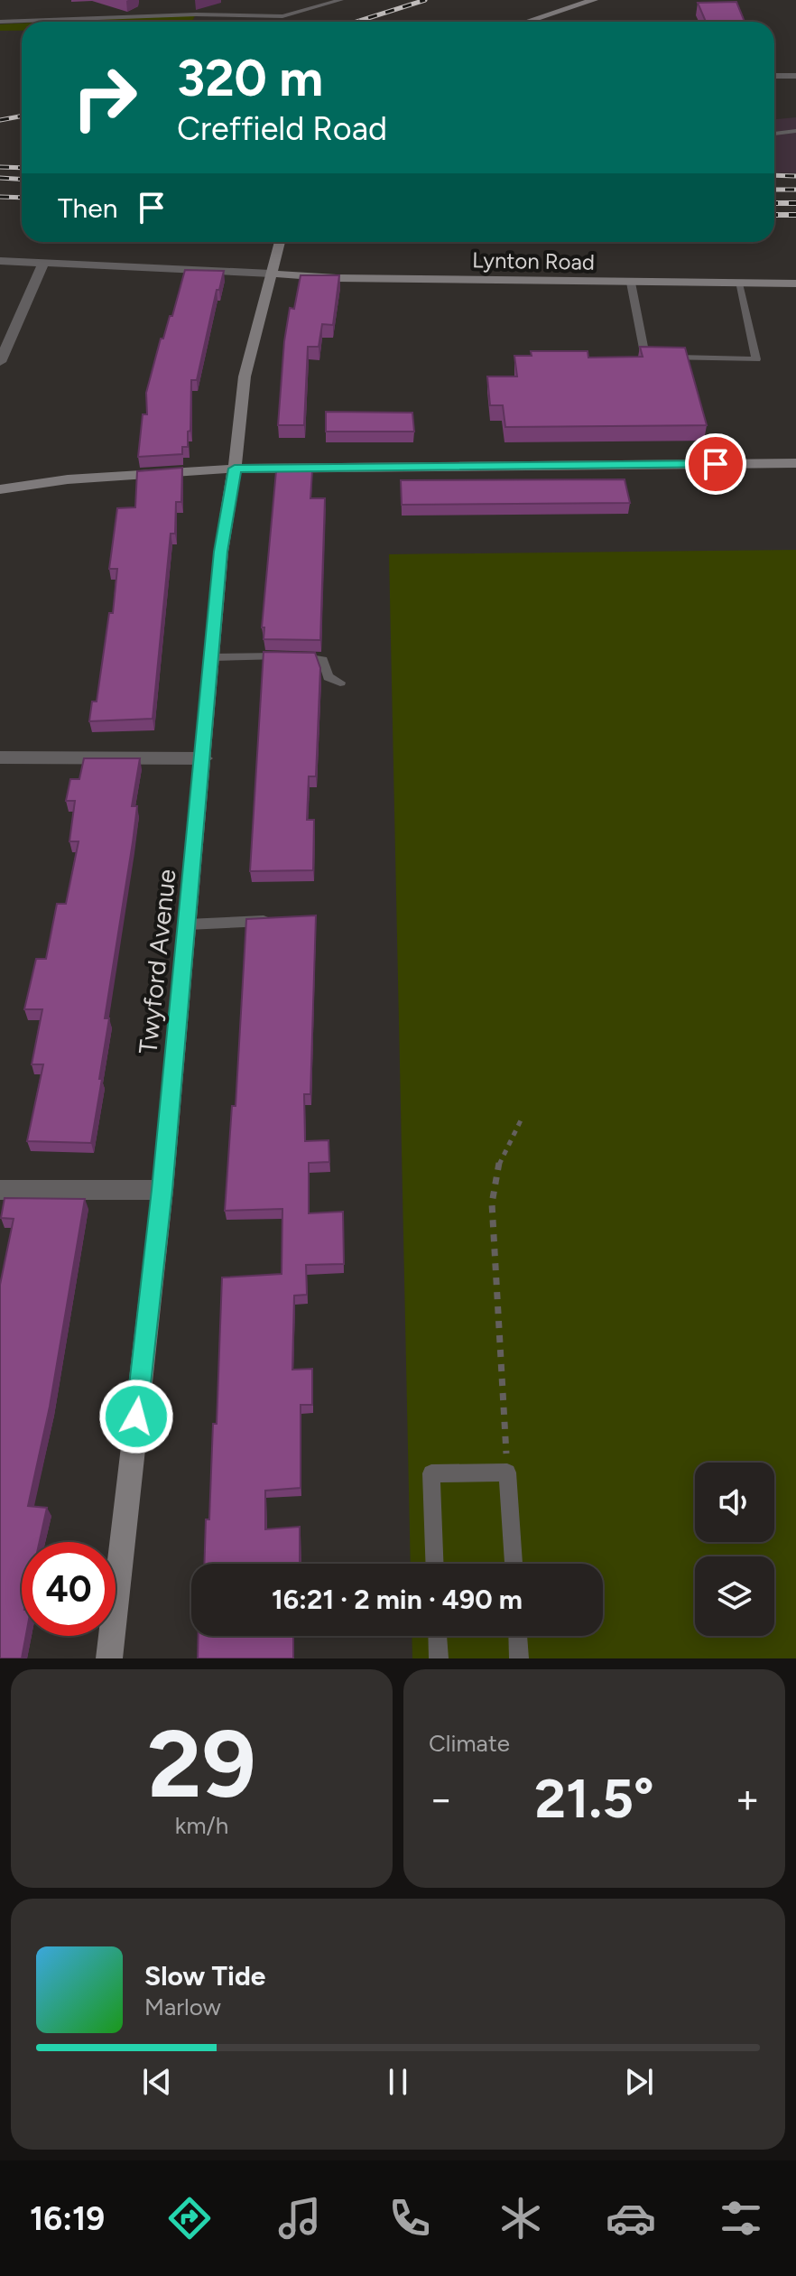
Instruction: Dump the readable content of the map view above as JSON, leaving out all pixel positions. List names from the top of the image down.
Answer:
{
  "streets": {
    "street": ["Lynton Road", "Twyford Avenue"]
  },
  "crossings": [
    ["Lynton Road", "Twyford Avenue"]
  ],
  "page": {
    "turn": ["320 m", "Creffield Road"],
    "then": "Then",
    "limit": "40",
    "trip": "16:21 · 2 min · 490 m",
    "tile": [
      ["29", "km/h"],
      "Climate"
    ],
    "heat": ["−", "21.5°", "+"],
    "song": ["Slow Tide", "Marlow"],
    "tabs": "16:19"
  }
}
